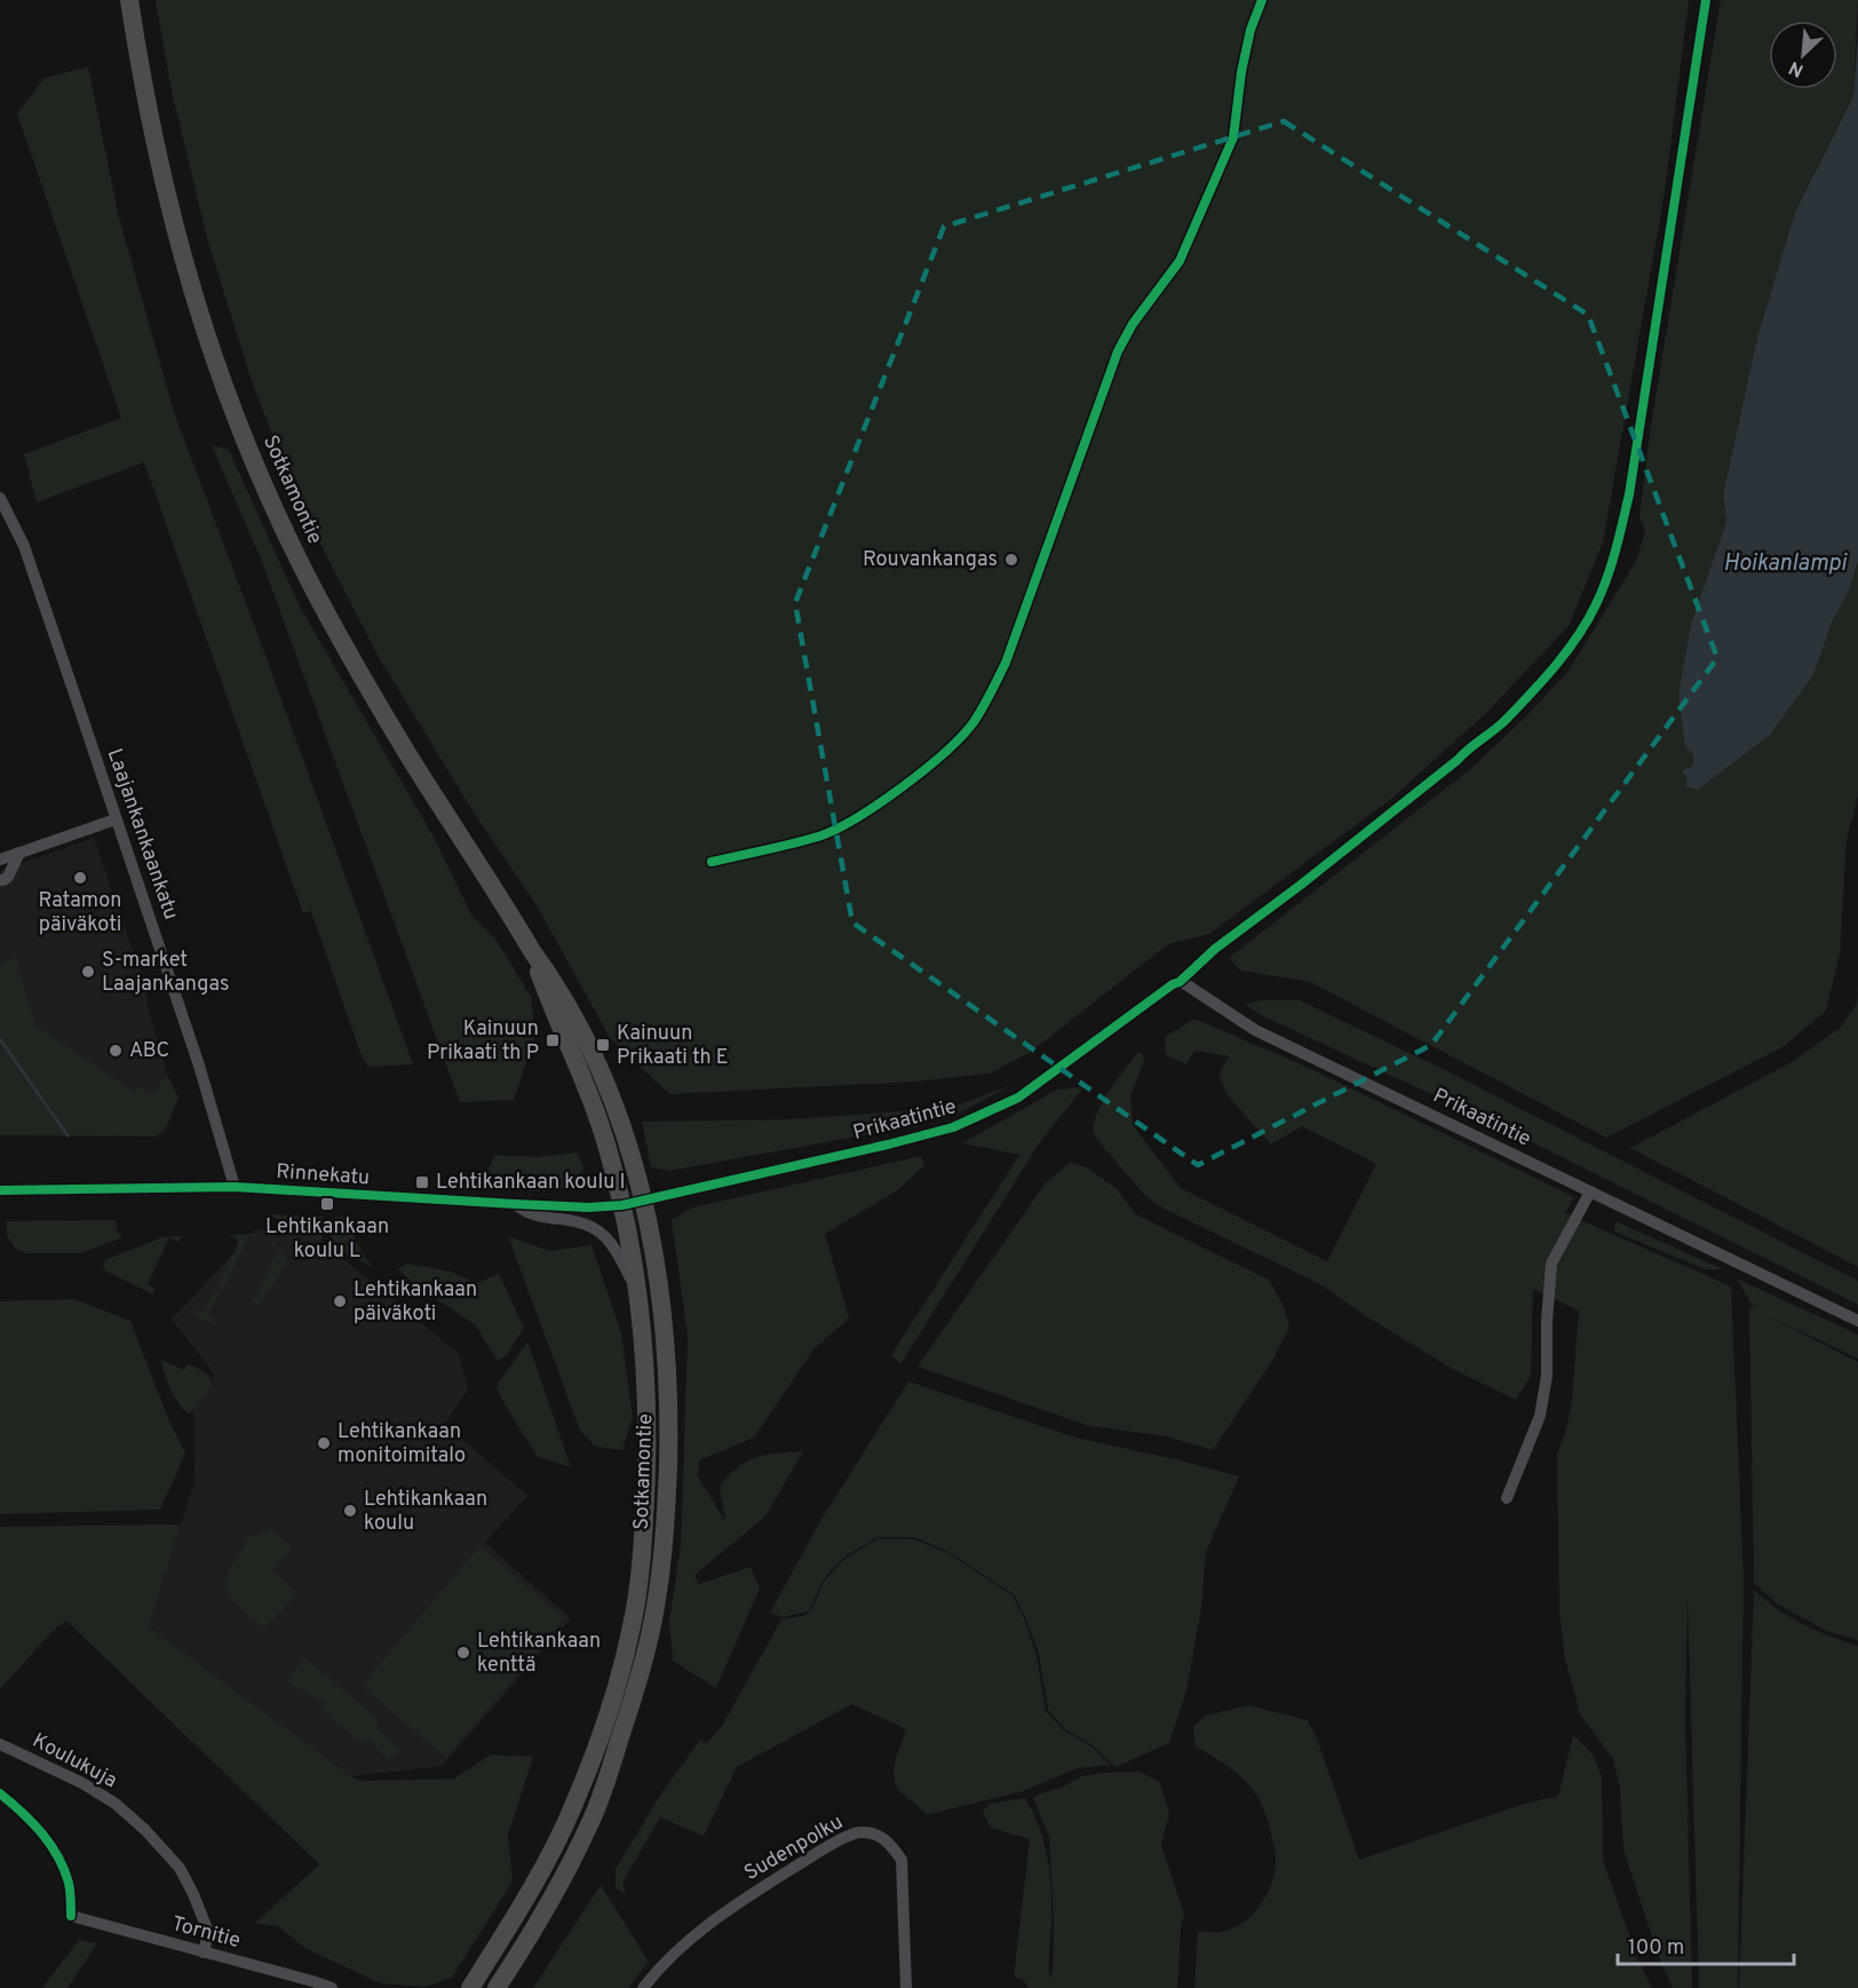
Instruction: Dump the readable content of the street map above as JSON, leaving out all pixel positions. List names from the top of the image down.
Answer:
{
  "streets": {
    "highway": ["Sotkamontie"],
    "street": [
      "Laajankankaankatu",
      "Prikaatintie",
      "Rinnekatu",
      "Koulukuja",
      "Sudenpolku",
      "Tornitie"
    ]
  },
  "crossings": [
    ["Sotkamontie", "Prikaatintie"],
    ["Sotkamontie", "Rinnekatu"],
    ["Laajankankaankatu", "Rinnekatu"],
    ["Prikaatintie", "Rinnekatu"],
    ["Koulukuja", "Tornitie"]
  ],
  "water": ["Hoikanlampi"],
  "places": {
    "other": [
      "Rouvankangas",
      "Ratamon päiväkoti",
      "S-market Laajankangas",
      "ABC",
      "Lehtikankaan päiväkoti",
      "Lehtikankaan monitoimitalo",
      "Lehtikankaan koulu",
      "Lehtikankaan kenttä"
    ],
    "transit": [
      "Kainuun Prikaati th P",
      "Kainuun Prikaati th E",
      "Lehtikankaan koulu I",
      "Lehtikankaan koulu L"
    ]
  },
  "scale_bar": "100 m",
  "north": "bottom left"
}
